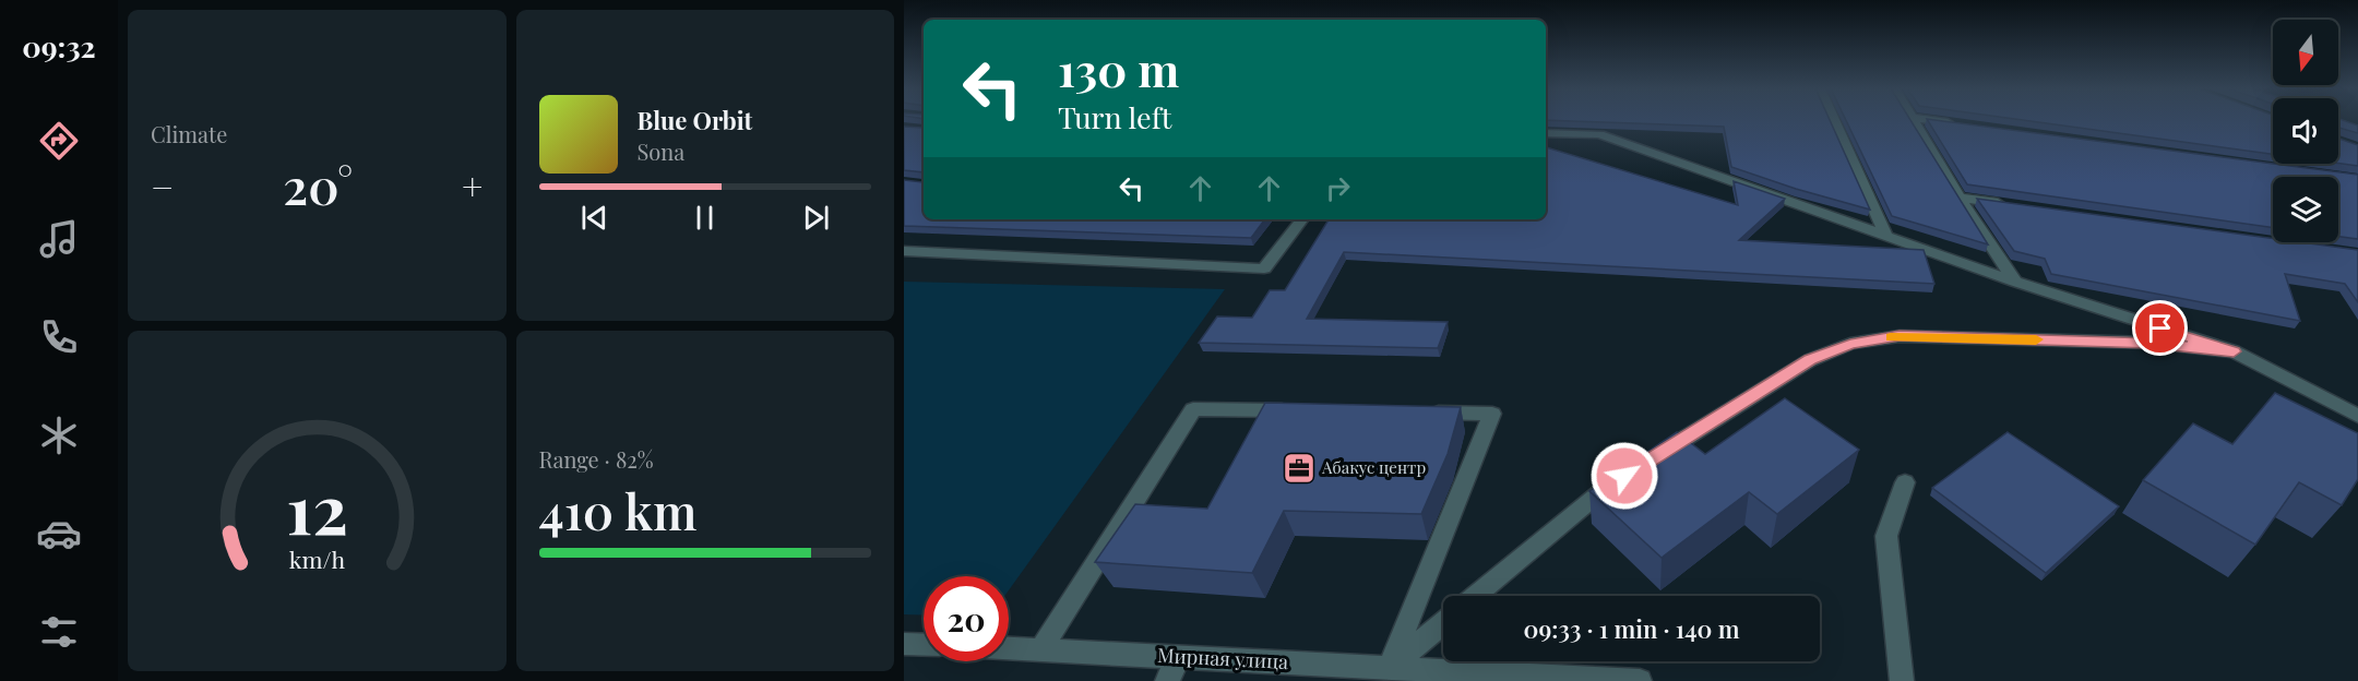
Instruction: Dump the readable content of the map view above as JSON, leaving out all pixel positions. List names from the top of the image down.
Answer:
{
  "streets": {
    "street": ["Мирная улица"]
  },
  "places": {
    "office": ["Абакус центр"]
  },
  "north": "bottom",
  "page": {
    "tabs": "09:32",
    "tile": [
      "Climate",
      ["Range · 82%", "410 km"]
    ],
    "turn": ["130 m", "Turn left"],
    "song": ["Blue Orbit", "Sona"],
    "heat": ["−", "20°", "+"],
    "limit": "20",
    "trip": "09:33 · 1 min · 140 m",
    "gauge": ["12", "km/h"]
  }
}
